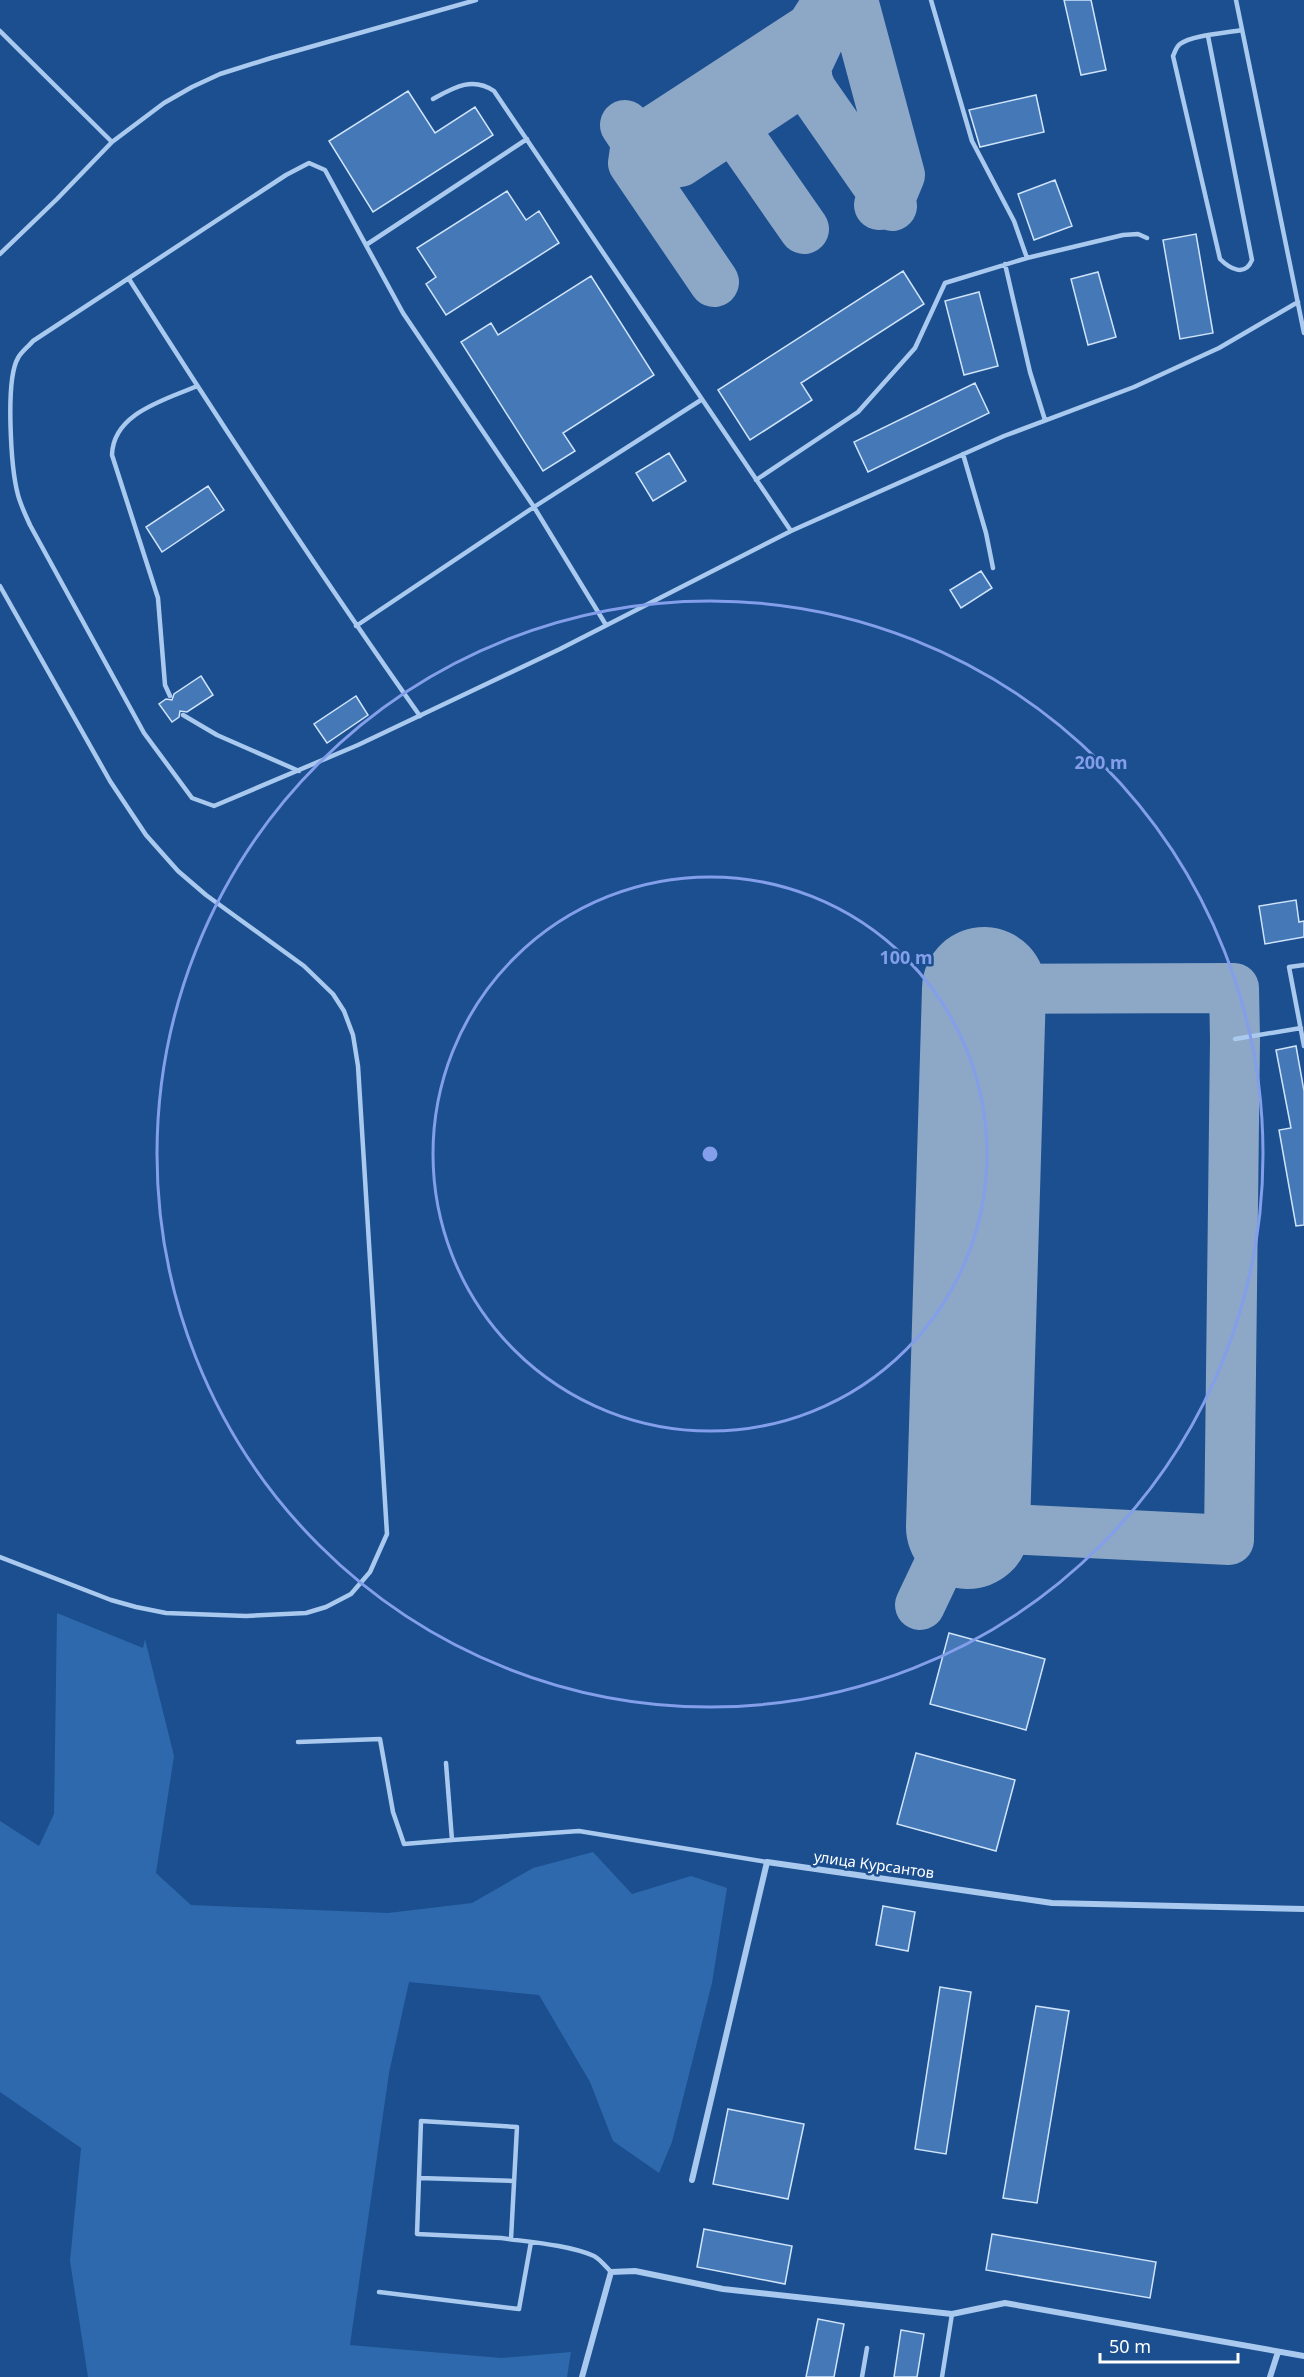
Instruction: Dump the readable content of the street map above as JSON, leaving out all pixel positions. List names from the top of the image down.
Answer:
{
  "streets": {
    "street": ["улица Курсантов"]
  },
  "scale_bar": "50 m",
  "rings": ["200 m", "100 m"]
}
